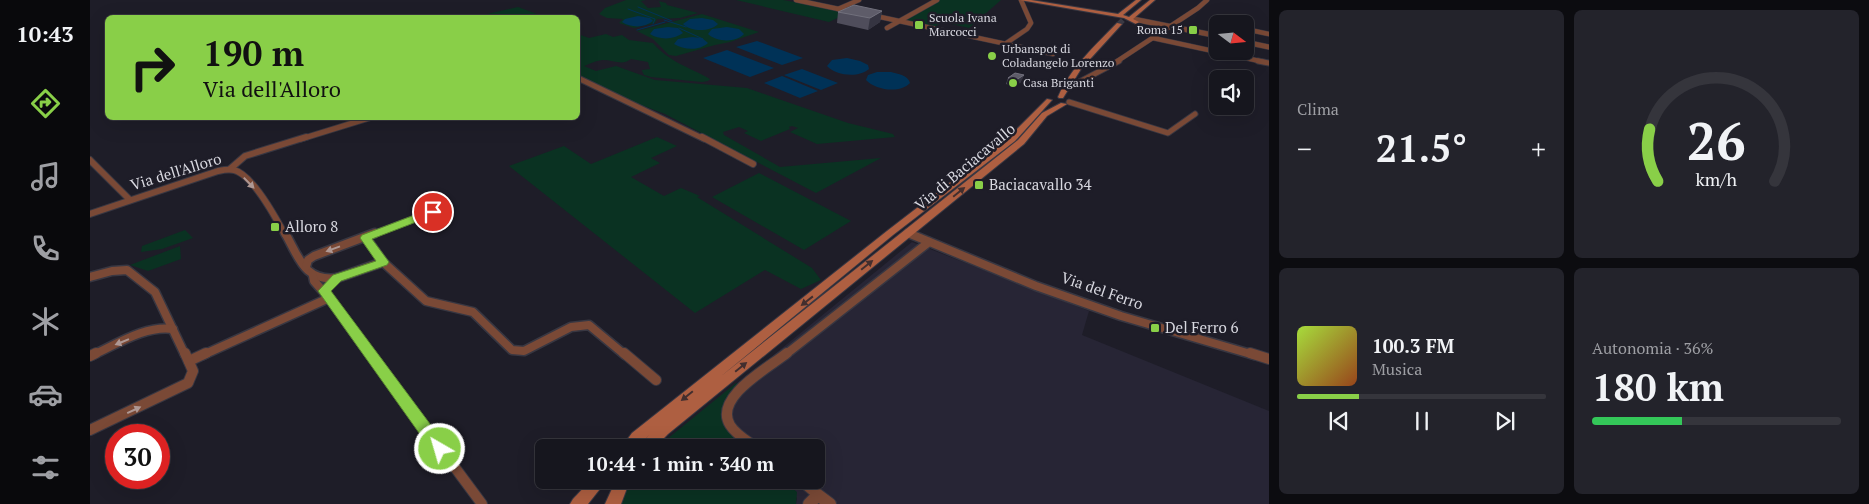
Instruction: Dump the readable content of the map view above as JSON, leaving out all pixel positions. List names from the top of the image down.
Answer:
{
  "streets": {
    "main road": ["Via di Baciacavallo"],
    "street": ["Via dell'Alloro", "Via del Ferro"]
  },
  "crossings": [
    ["Via di Baciacavallo", "Via del Ferro"]
  ],
  "places": {
    "transit": [
      "Scuola Ivana Marcocci",
      "Roma 15",
      "Baciacavallo 34",
      "Alloro 8",
      "Del Ferro 6"
    ],
    "other": ["Urbanspot di Coladangelo Lorenzo", "Casa Briganti"]
  },
  "north": "right",
  "page": {
    "tabs": "10:43",
    "tile": [
      "Clima",
      ["Autonomia · 36%", "180 km"]
    ],
    "turn": ["190 m", "Via dell'Alloro"],
    "heat": ["−", "21.5°", "+"],
    "song": ["100.3 FM", "Musica"],
    "limit": "30",
    "trip": "10:44 · 1 min · 340 m",
    "gauge": ["26", "km/h"]
  }
}
